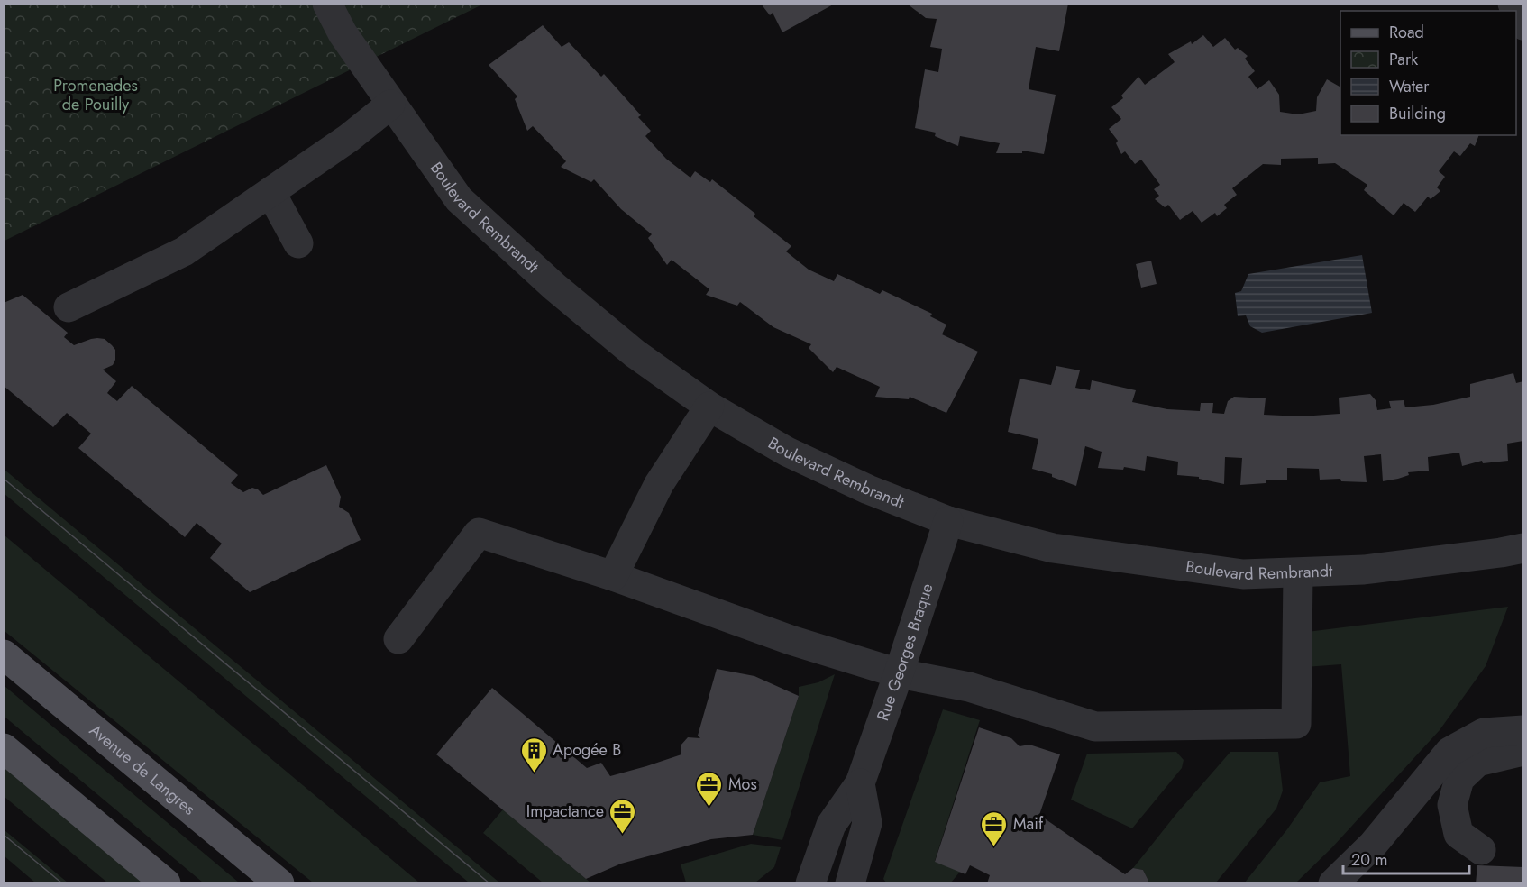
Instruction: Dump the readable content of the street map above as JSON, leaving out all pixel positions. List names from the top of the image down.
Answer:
{
  "streets": {
    "main road": ["Avenue de Langres"],
    "street": ["Boulevard Rembrandt", "Rue Georges Braque"]
  },
  "crossings": [
    ["Boulevard Rembrandt", "Rue Georges Braque"]
  ],
  "parks": ["Promenades de Pouilly"],
  "places": {
    "building": ["Apogée B"],
    "office": ["Mos", "Impactance", "Maif"]
  },
  "legend": [
    "Road",
    "Park",
    "Water",
    "Building"
  ],
  "scale_bar": "20 m"
}
